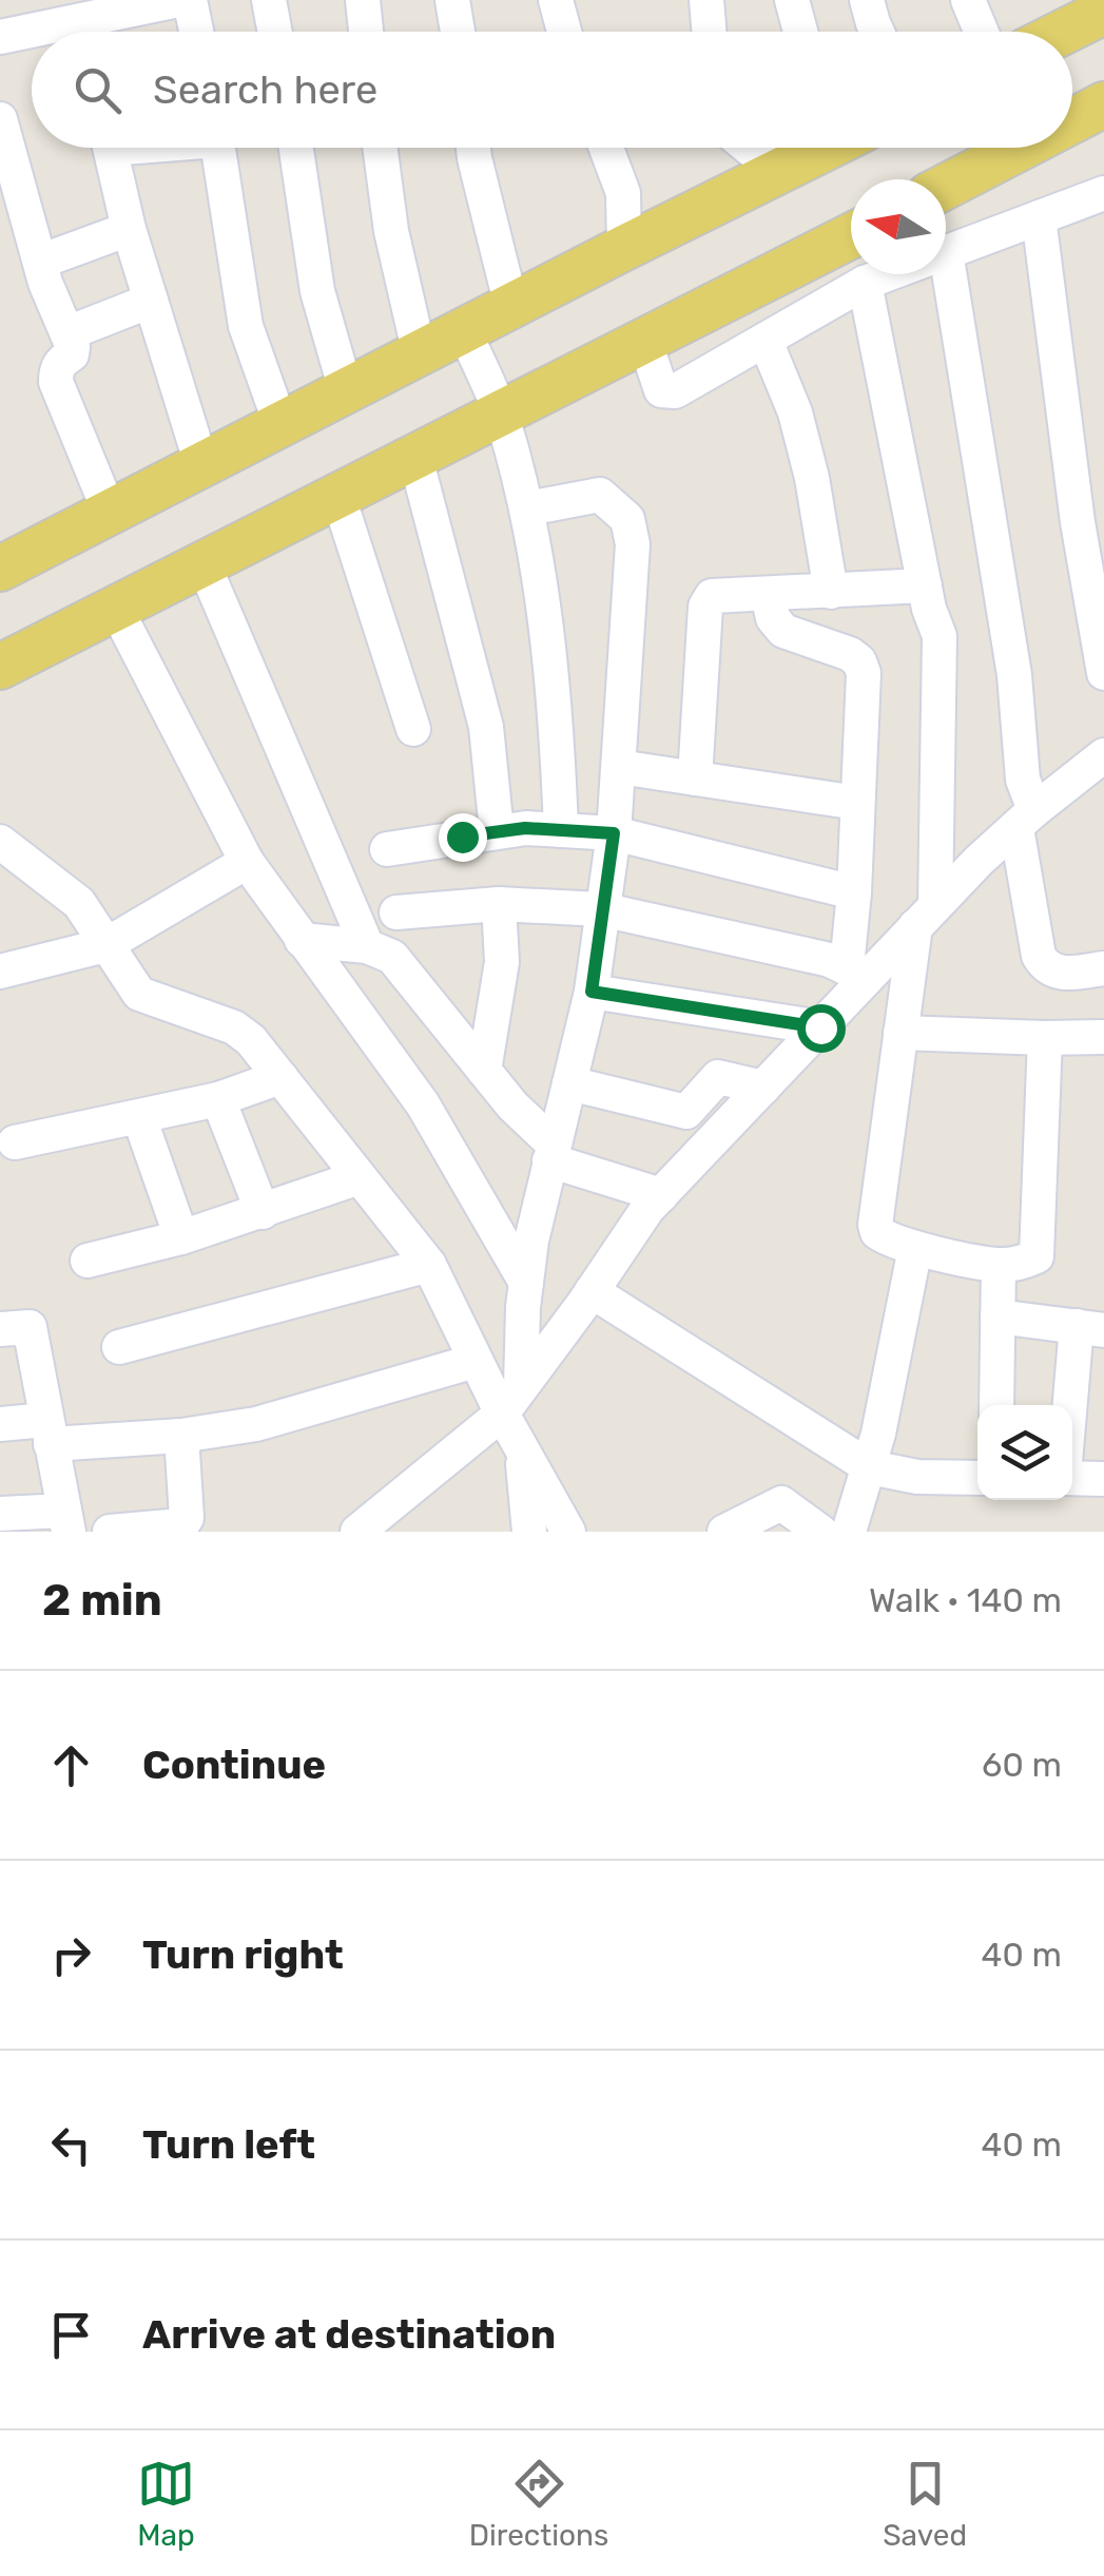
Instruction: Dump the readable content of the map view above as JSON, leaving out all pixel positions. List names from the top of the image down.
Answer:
{
  "north": "left",
  "page": {
    "search": "Search here",
    "heading": ["2 min", "Walk · 140 m"],
    "list": [
      ["Continue", "60 m"],
      ["Turn right", "40 m"],
      ["Turn left", "40 m"],
      "Arrive at destination"
    ],
    "nav": ["Map", "Directions", "Saved"]
  }
}
